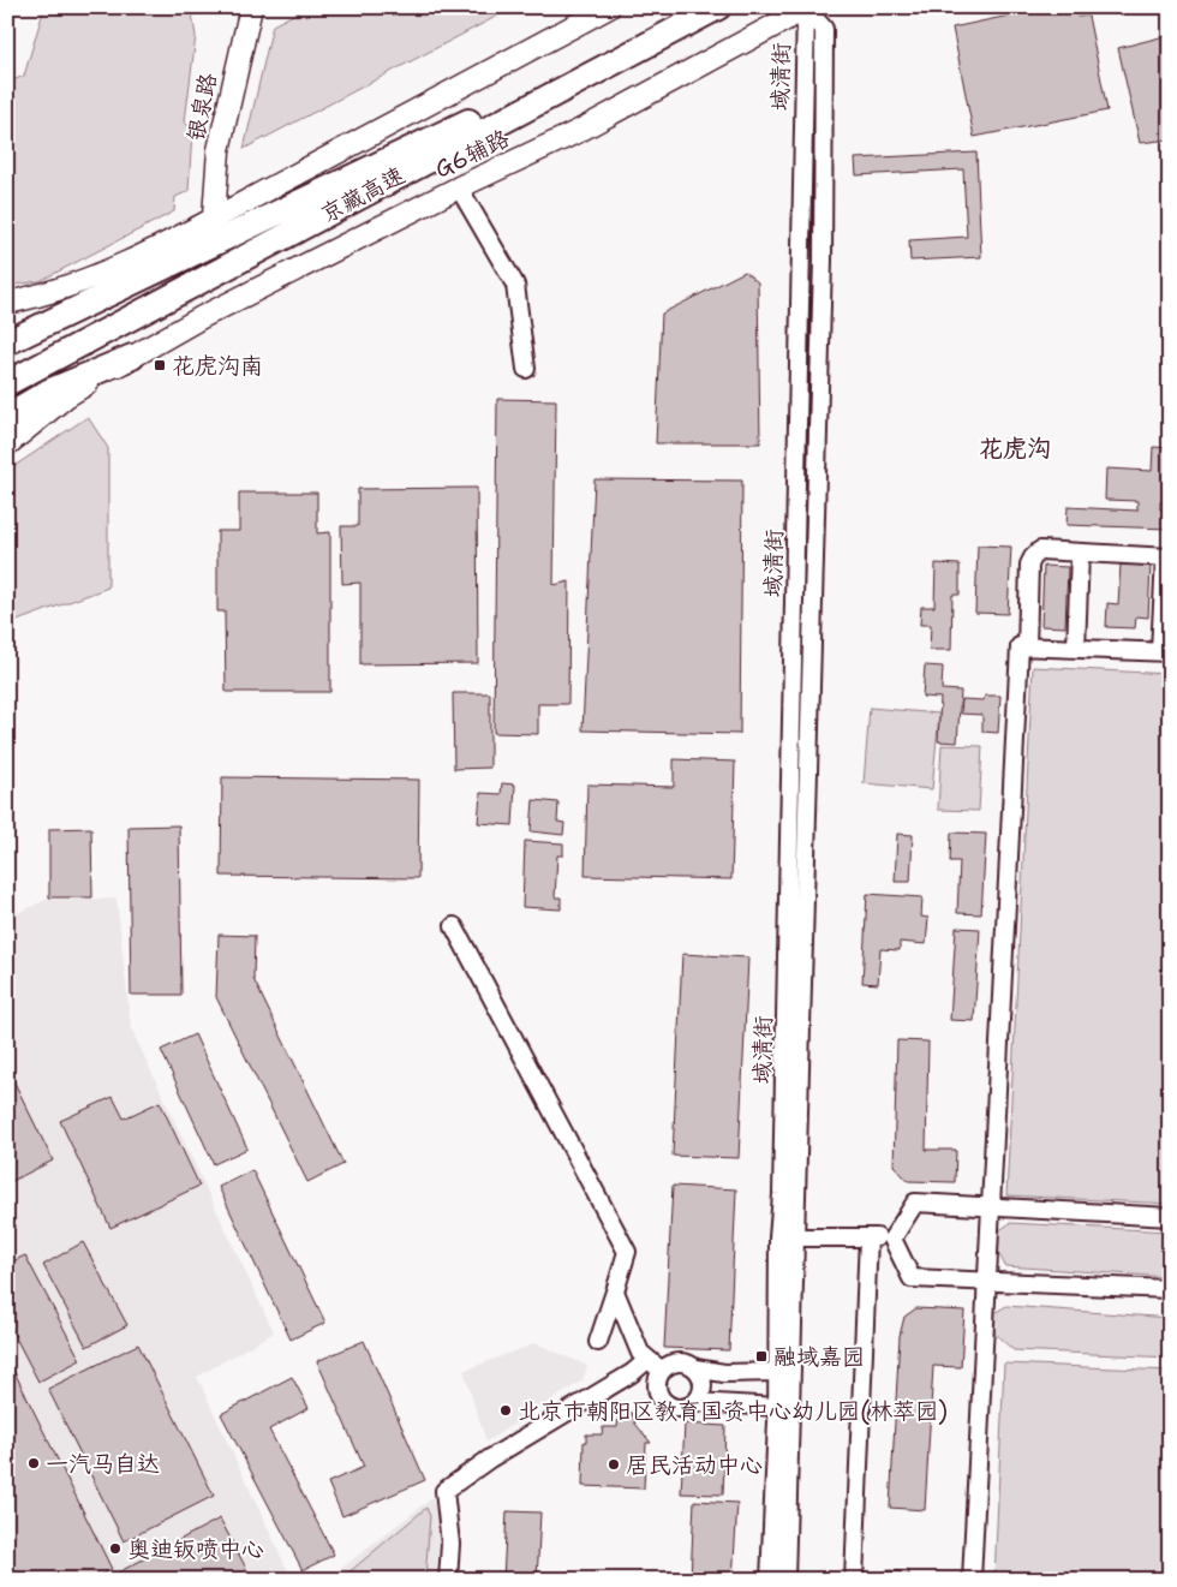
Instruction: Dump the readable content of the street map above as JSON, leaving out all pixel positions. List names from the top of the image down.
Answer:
{
  "streets": {
    "highway": ["京藏高速"],
    "main road": ["银泉路", "G6辅路"],
    "street": ["域清街"]
  },
  "crossings": [
    ["域清街", "G6辅路"]
  ],
  "districts": ["花虎沟"],
  "places": {
    "transit": ["花虎沟南", "融域嘉园"],
    "other": [
      "北京市朝阳区教育国资中心幼儿园(林萃园)",
      "一汽马自达",
      "居民活动中心",
      "奥迪钣喷中心"
    ]
  }
}
